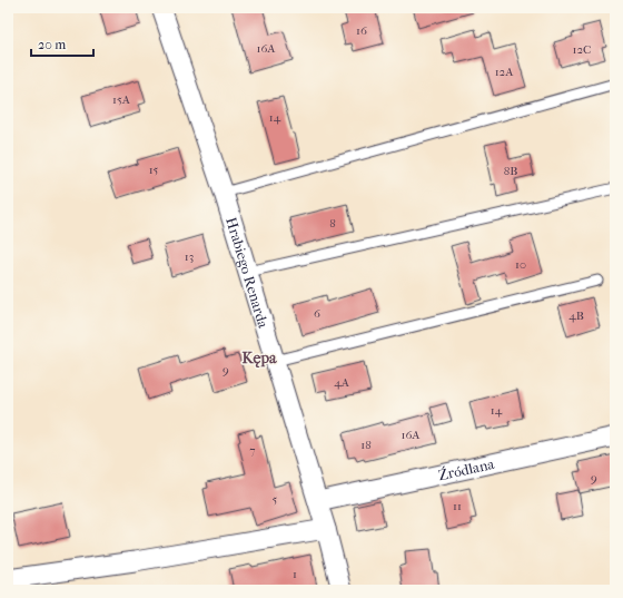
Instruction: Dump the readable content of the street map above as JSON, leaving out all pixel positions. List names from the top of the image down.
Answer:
{
  "streets": {
    "street": ["Hrabiego Renarda", "Źródlana"]
  },
  "crossings": [
    ["Hrabiego Renarda", "Źródlana"]
  ],
  "districts": ["Kępa"],
  "house_numbers": [
    "16",
    "16A",
    "12C",
    "12A",
    "15A",
    "14",
    "15",
    "8B",
    "8",
    "13",
    "10",
    "6",
    "4B",
    "9",
    "4A",
    "14",
    "16A",
    "18",
    "7",
    "9",
    "5",
    "11",
    "1"
  ],
  "scale_bar": "20 m"
}
